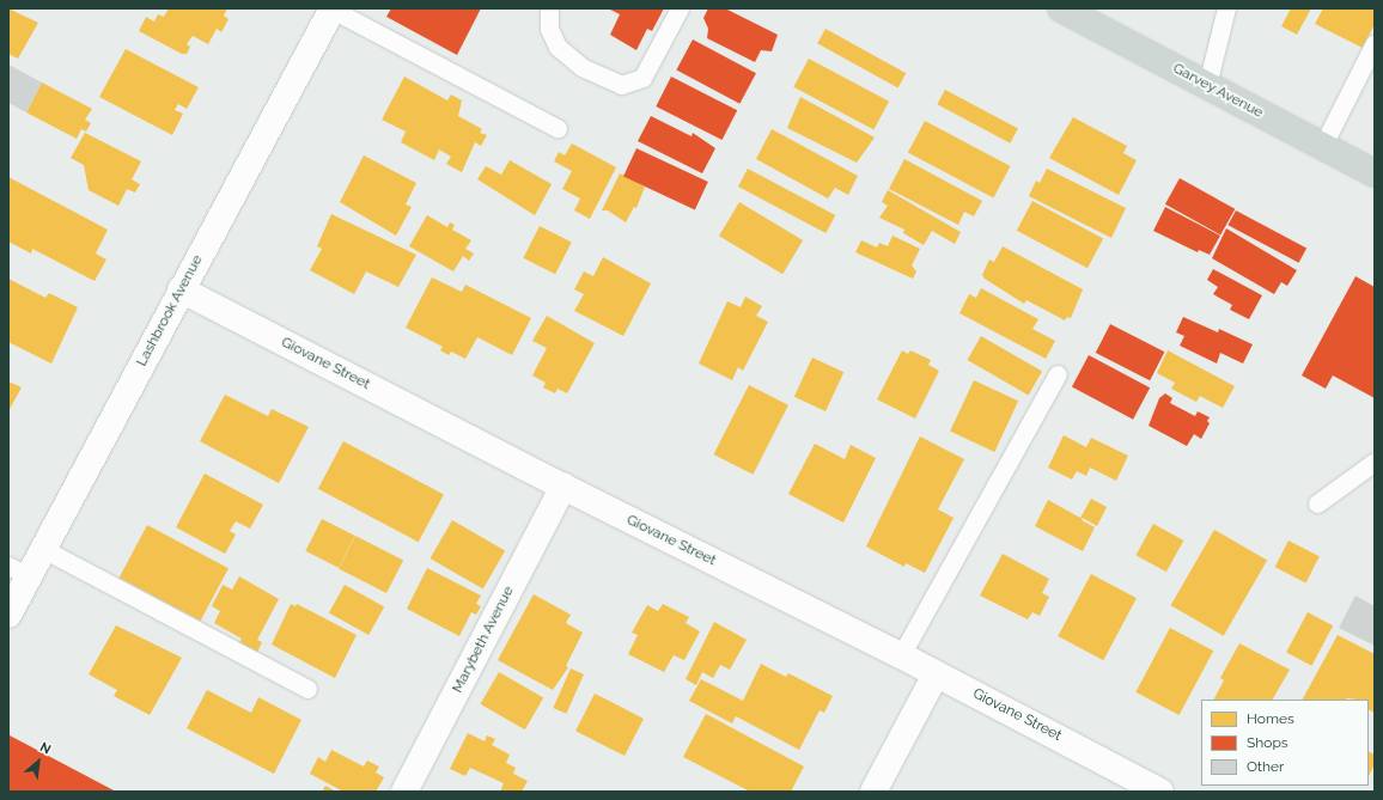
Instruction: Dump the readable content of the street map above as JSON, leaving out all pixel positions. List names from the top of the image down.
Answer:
{
  "streets": {
    "main road": ["Garvey Avenue"],
    "street": ["Lashbrook Avenue", "Giovane Street", "Marybeth Avenue"]
  },
  "crossings": [
    ["Lashbrook Avenue", "Giovane Street"],
    ["Giovane Street", "Marybeth Avenue"]
  ],
  "legend": ["Homes", "Shops", "Other"],
  "north": "top right"
}
